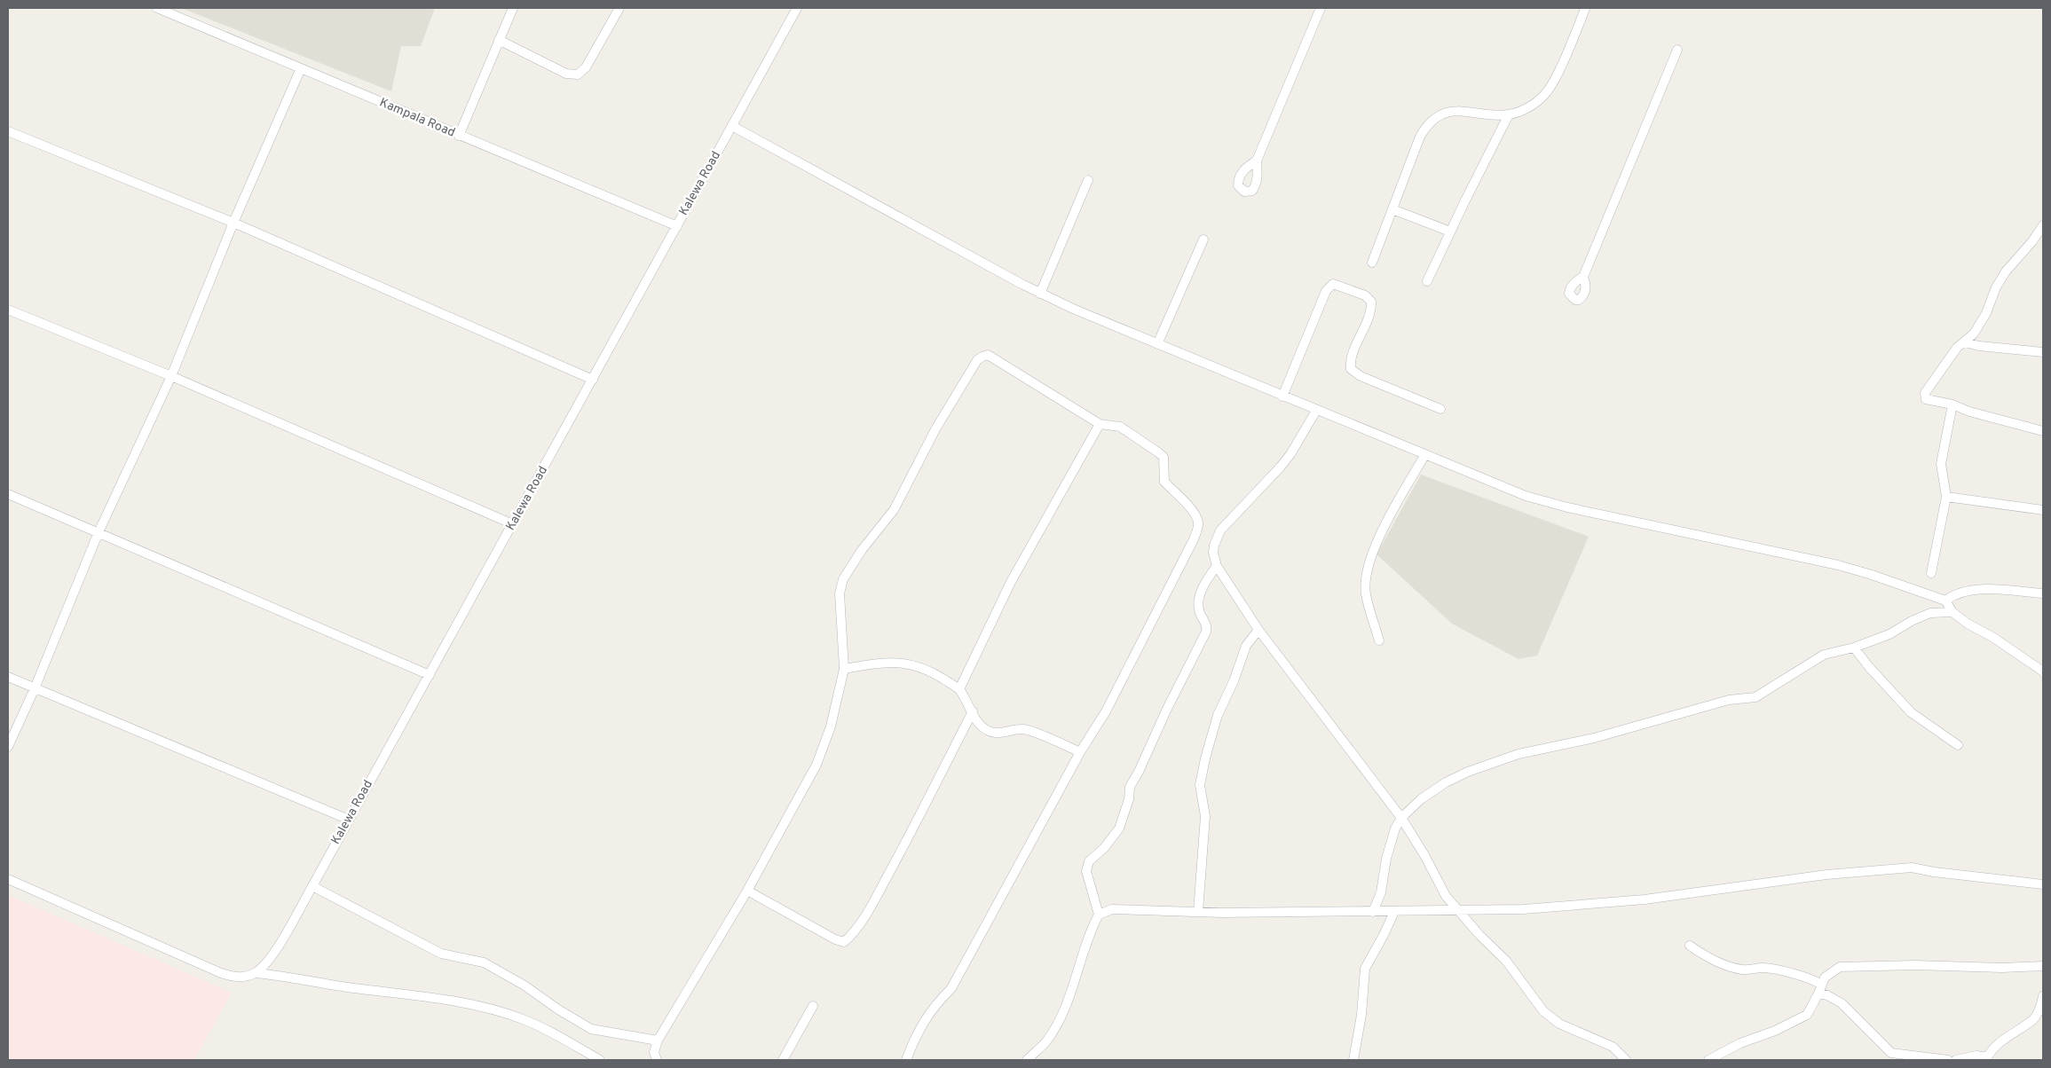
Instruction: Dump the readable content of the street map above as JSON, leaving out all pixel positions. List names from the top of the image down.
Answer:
{
  "streets": {
    "street": ["Kampala Road", "Kalewa Road"]
  },
  "crossings": [
    ["Kampala Road", "Kalewa Road"]
  ]
}
